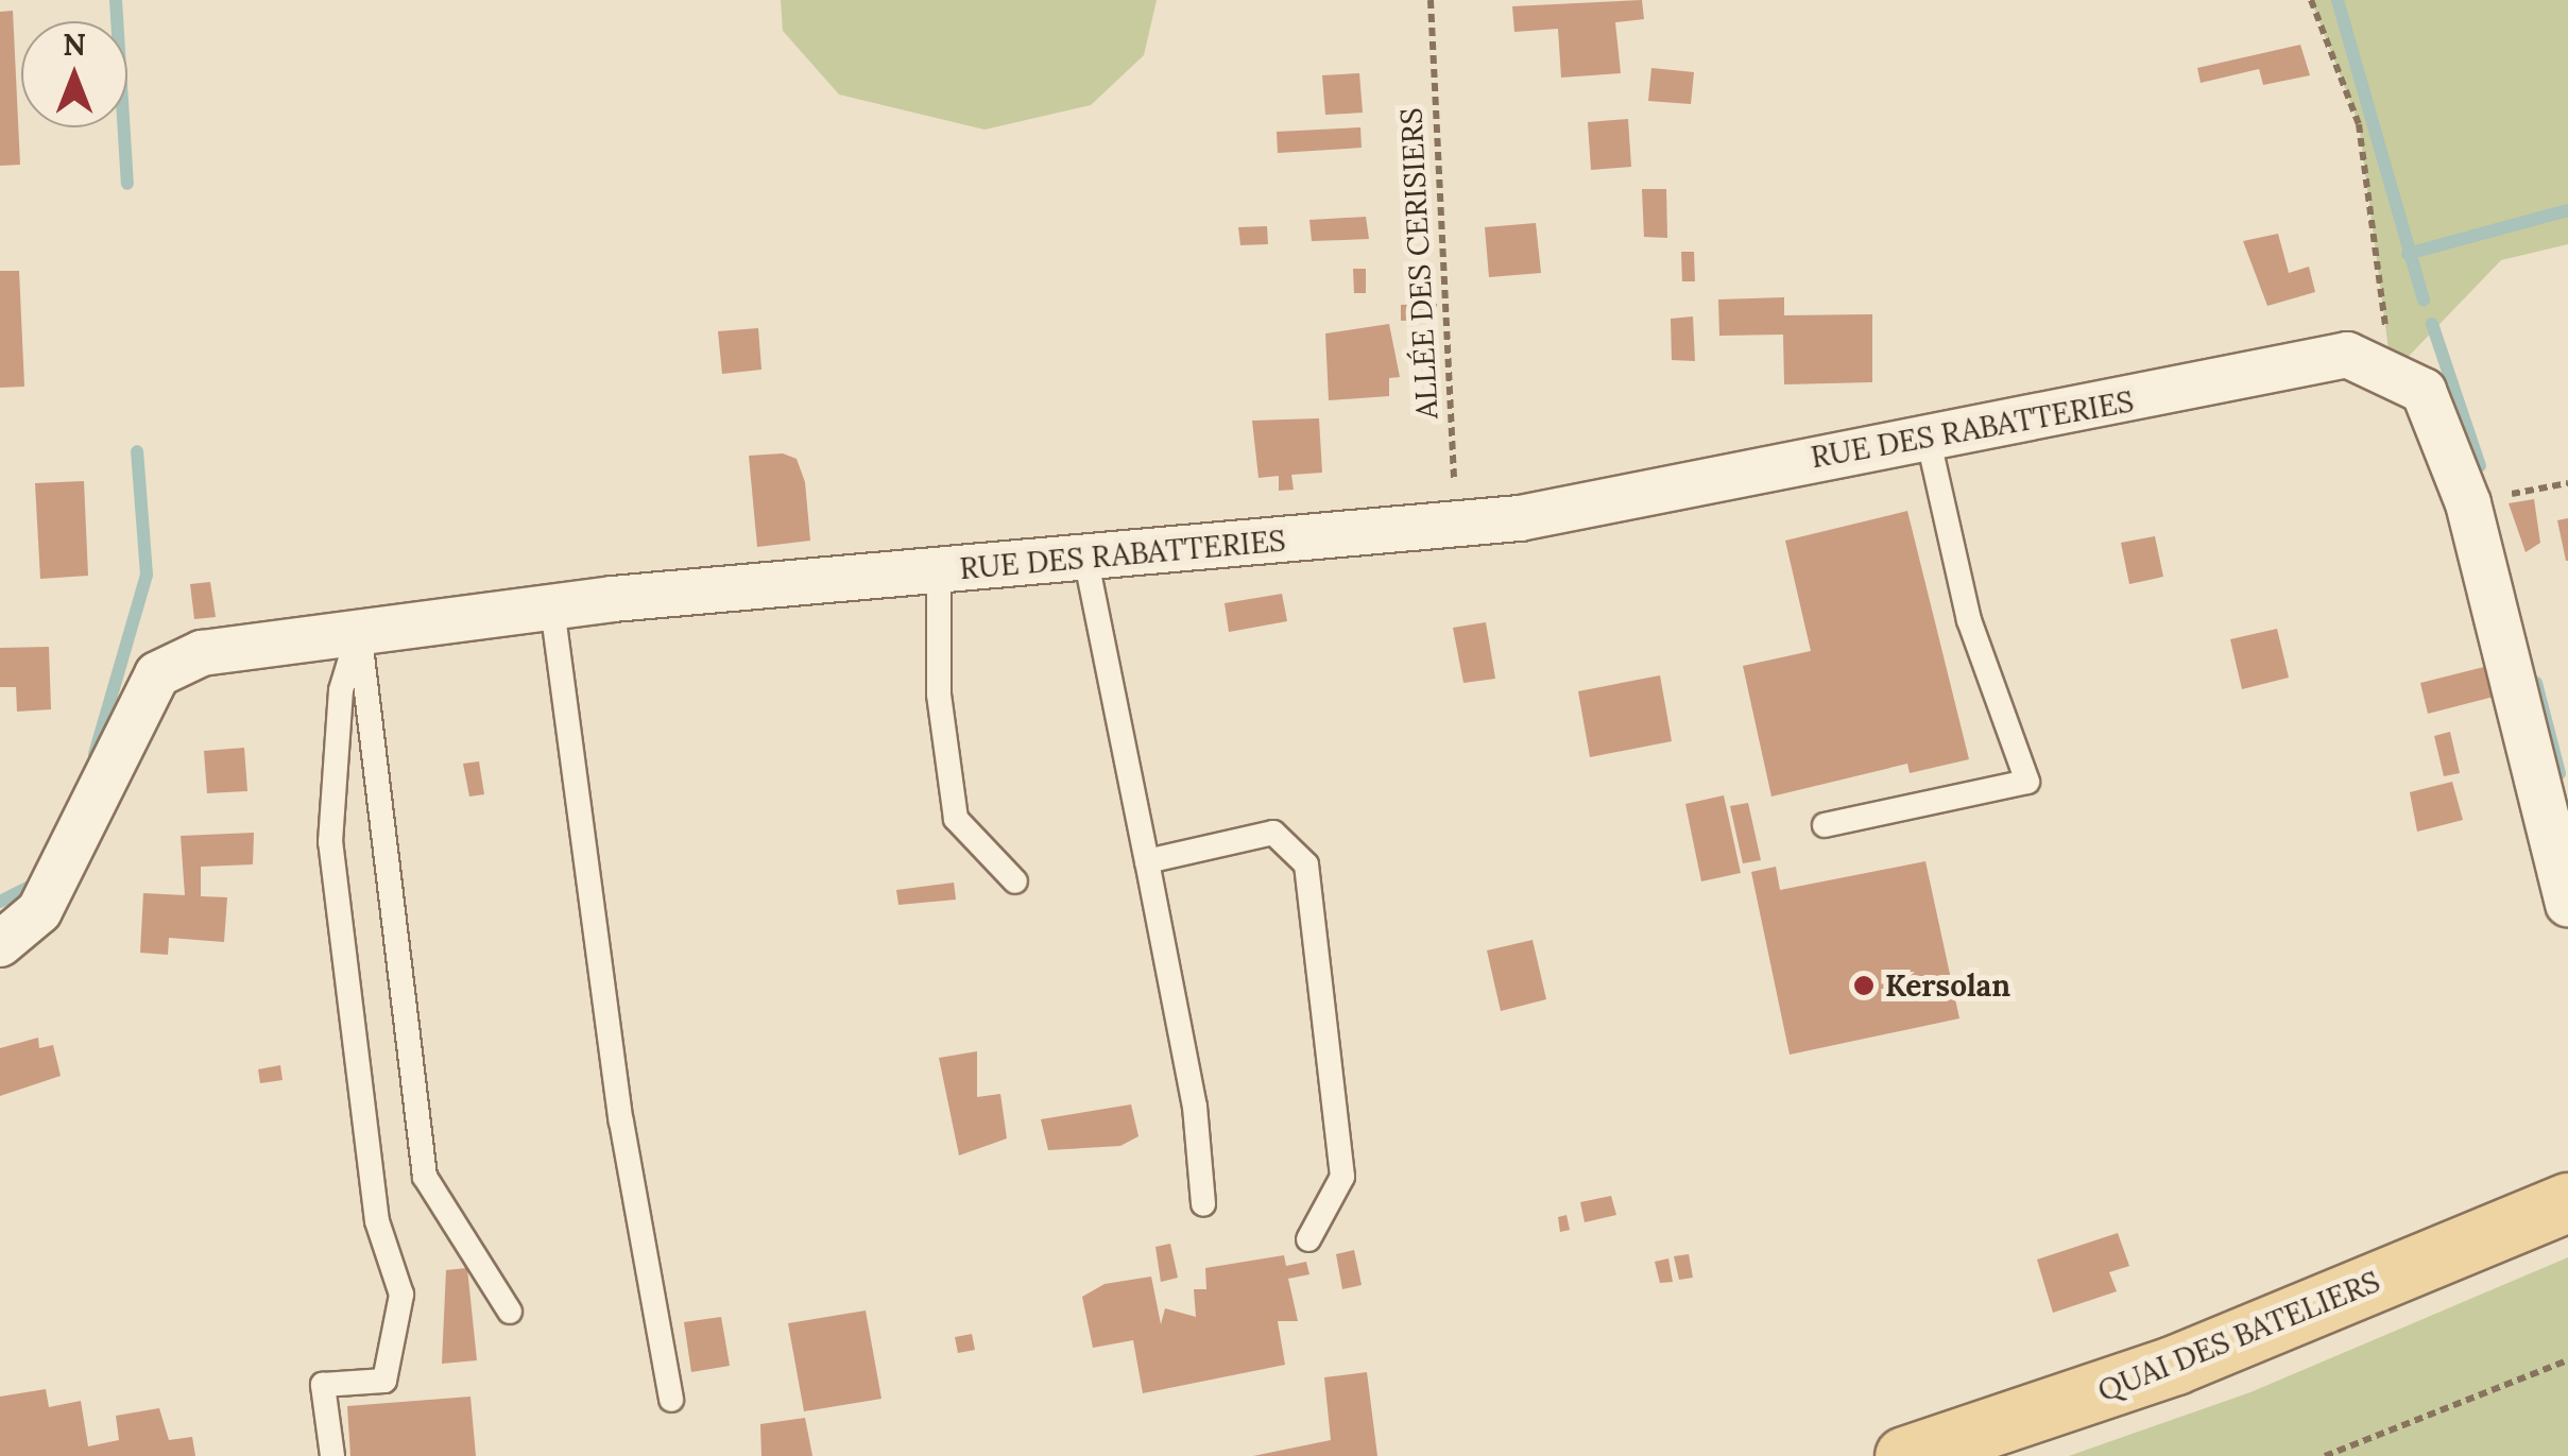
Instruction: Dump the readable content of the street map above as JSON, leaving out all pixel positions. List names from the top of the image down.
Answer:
{
  "streets": {
    "main road": ["QUAI DES BATELIERS"],
    "street": ["RUE DES RABATTERIES"],
    "path": ["ALLÉE DES CERISIERS"]
  },
  "crossings": [
    ["ALLÉE DES CERISIERS", "RUE DES RABATTERIES"]
  ],
  "places": ["Kersolan"],
  "north": "top"
}
